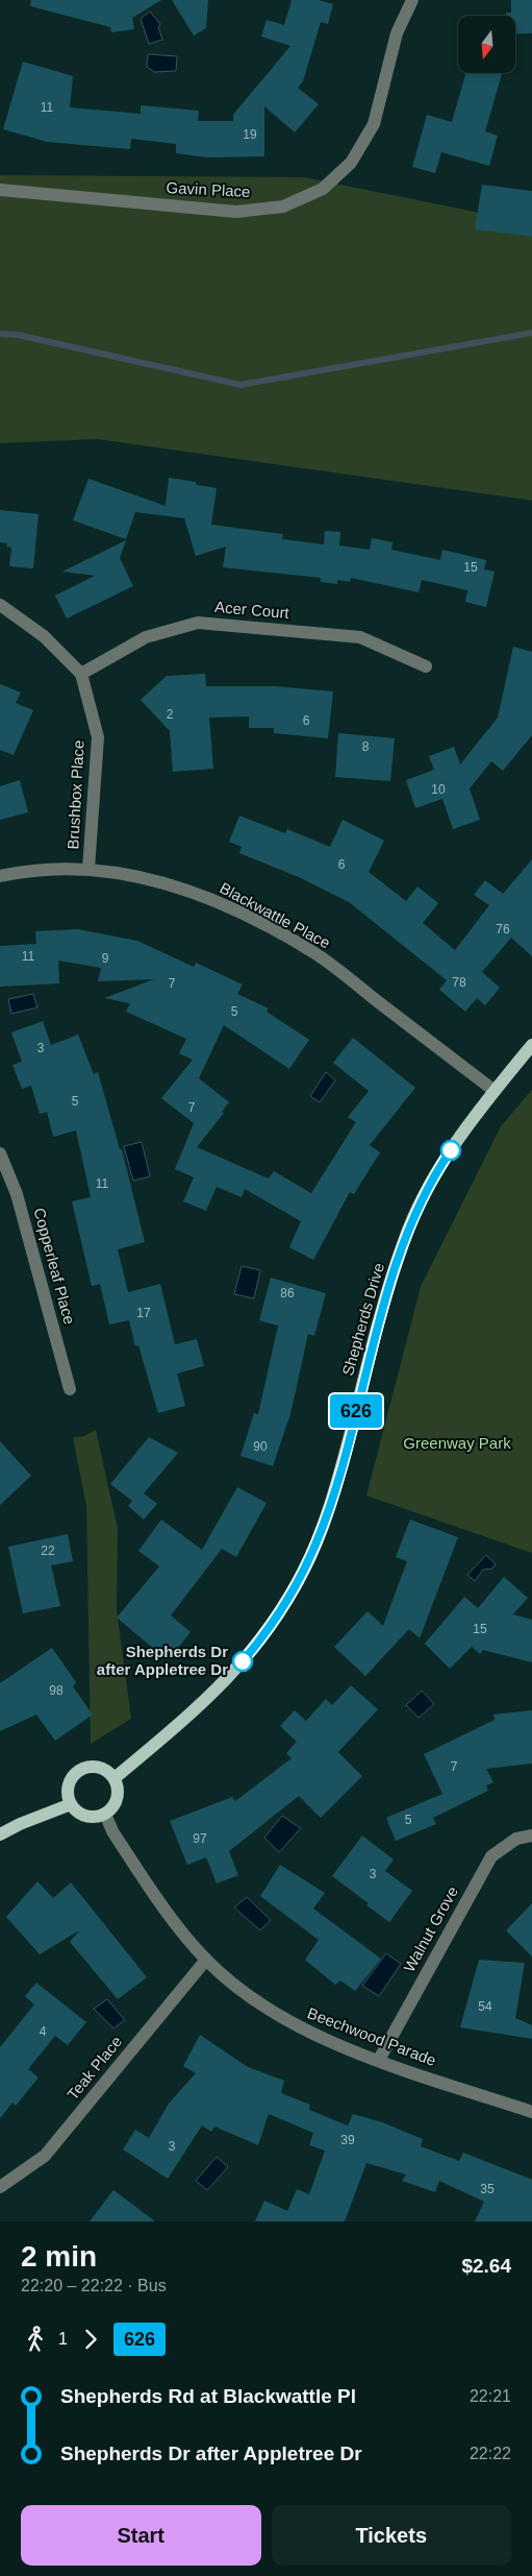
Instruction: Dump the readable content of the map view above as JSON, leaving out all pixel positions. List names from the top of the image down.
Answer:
{
  "streets": {
    "main road": ["Shepherds Drive"],
    "street": [
      "Gavin Place",
      "Acer Court",
      "Brushbox Place",
      "Blackwattle Place",
      "Copperleaf Place",
      "Walnut Grove",
      "Beechwood Parade",
      "Teak Place"
    ]
  },
  "crossings": [
    ["Acer Court", "Brushbox Place"],
    ["Brushbox Place", "Blackwattle Place"],
    ["Blackwattle Place", "Shepherds Drive"],
    ["Shepherds Drive", "Beechwood Parade"],
    ["Walnut Grove", "Beechwood Parade"],
    ["Beechwood Parade", "Teak Place"]
  ],
  "parks": ["Greenway Park"],
  "places": ["Shepherds Dr after Appletree Dr"],
  "lines": ["bus line 626"],
  "house_numbers": [
    "11",
    "19",
    "15",
    "2",
    "6",
    "8",
    "10",
    "6",
    "76",
    "11",
    "9",
    "78",
    "7",
    "5",
    "3",
    "5",
    "7",
    "11",
    "86",
    "17",
    "90",
    "22",
    "15",
    "98",
    "7",
    "5",
    "97",
    "3",
    "54",
    "4",
    "39",
    "3",
    "35"
  ],
  "north": "bottom",
  "page": {
    "on_map": "626",
    "heading": ["2 min", "22:20 – 22:22 · Bus", "$2.64"],
    "legs": ["1", "626"],
    "list": [
      {
        "name": "Shepherds Rd at Blackwattle Pl",
        "value": "22:21"
      },
      {
        "name": "Shepherds Dr after Appletree Dr",
        "value": "22:22"
      }
    ],
    "buttons": ["Start", "Tickets"]
  }
}
